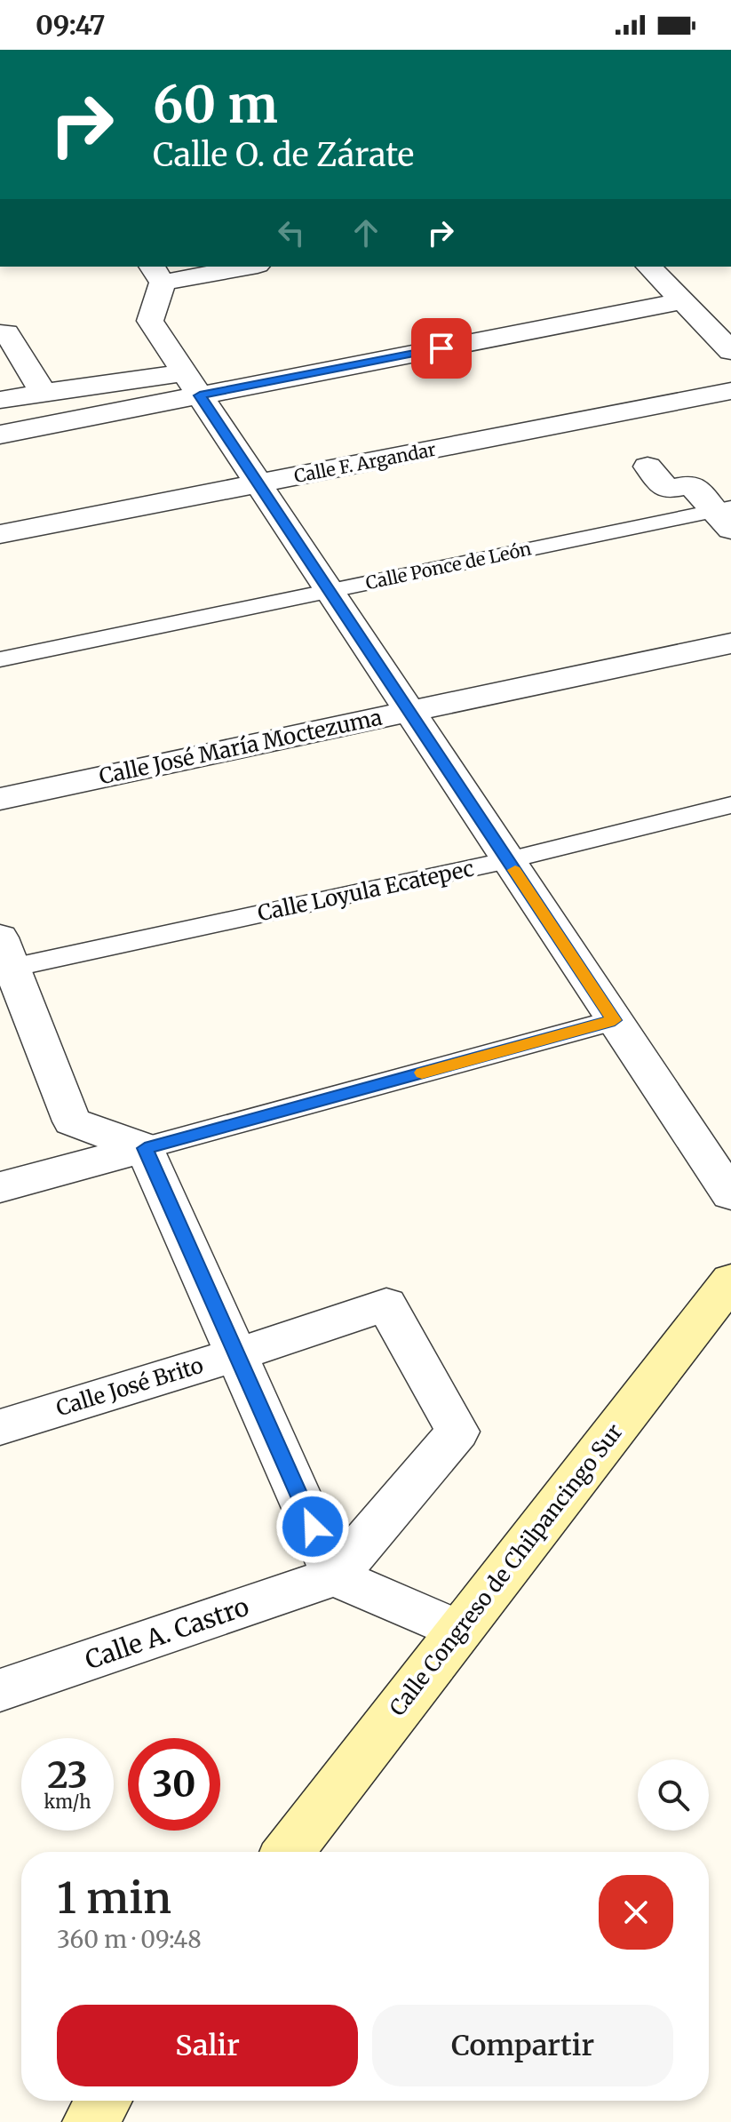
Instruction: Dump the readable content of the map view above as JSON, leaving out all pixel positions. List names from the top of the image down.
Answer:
{
  "streets": {
    "street": [
      "Calle F. Argandar",
      "Calle José María Moctezuma",
      "Calle José Brito",
      "Calle Congreso de Chilpancingo Sur",
      "Calle A. Castro"
    ],
    "lane": ["Calle Ponce de León", "Calle Loyula Ecatepec"]
  },
  "crossings": [
    ["Calle José Brito", "Calle A. Castro"]
  ],
  "page": {
    "status": "09:47",
    "turn": ["60 m", "Calle O. de Zárate"],
    "speed": "23 km/h",
    "limit": "30",
    "heading": ["1 min", "360 m · 09:48"],
    "buttons": ["Salir", "Compartir"]
  }
}
